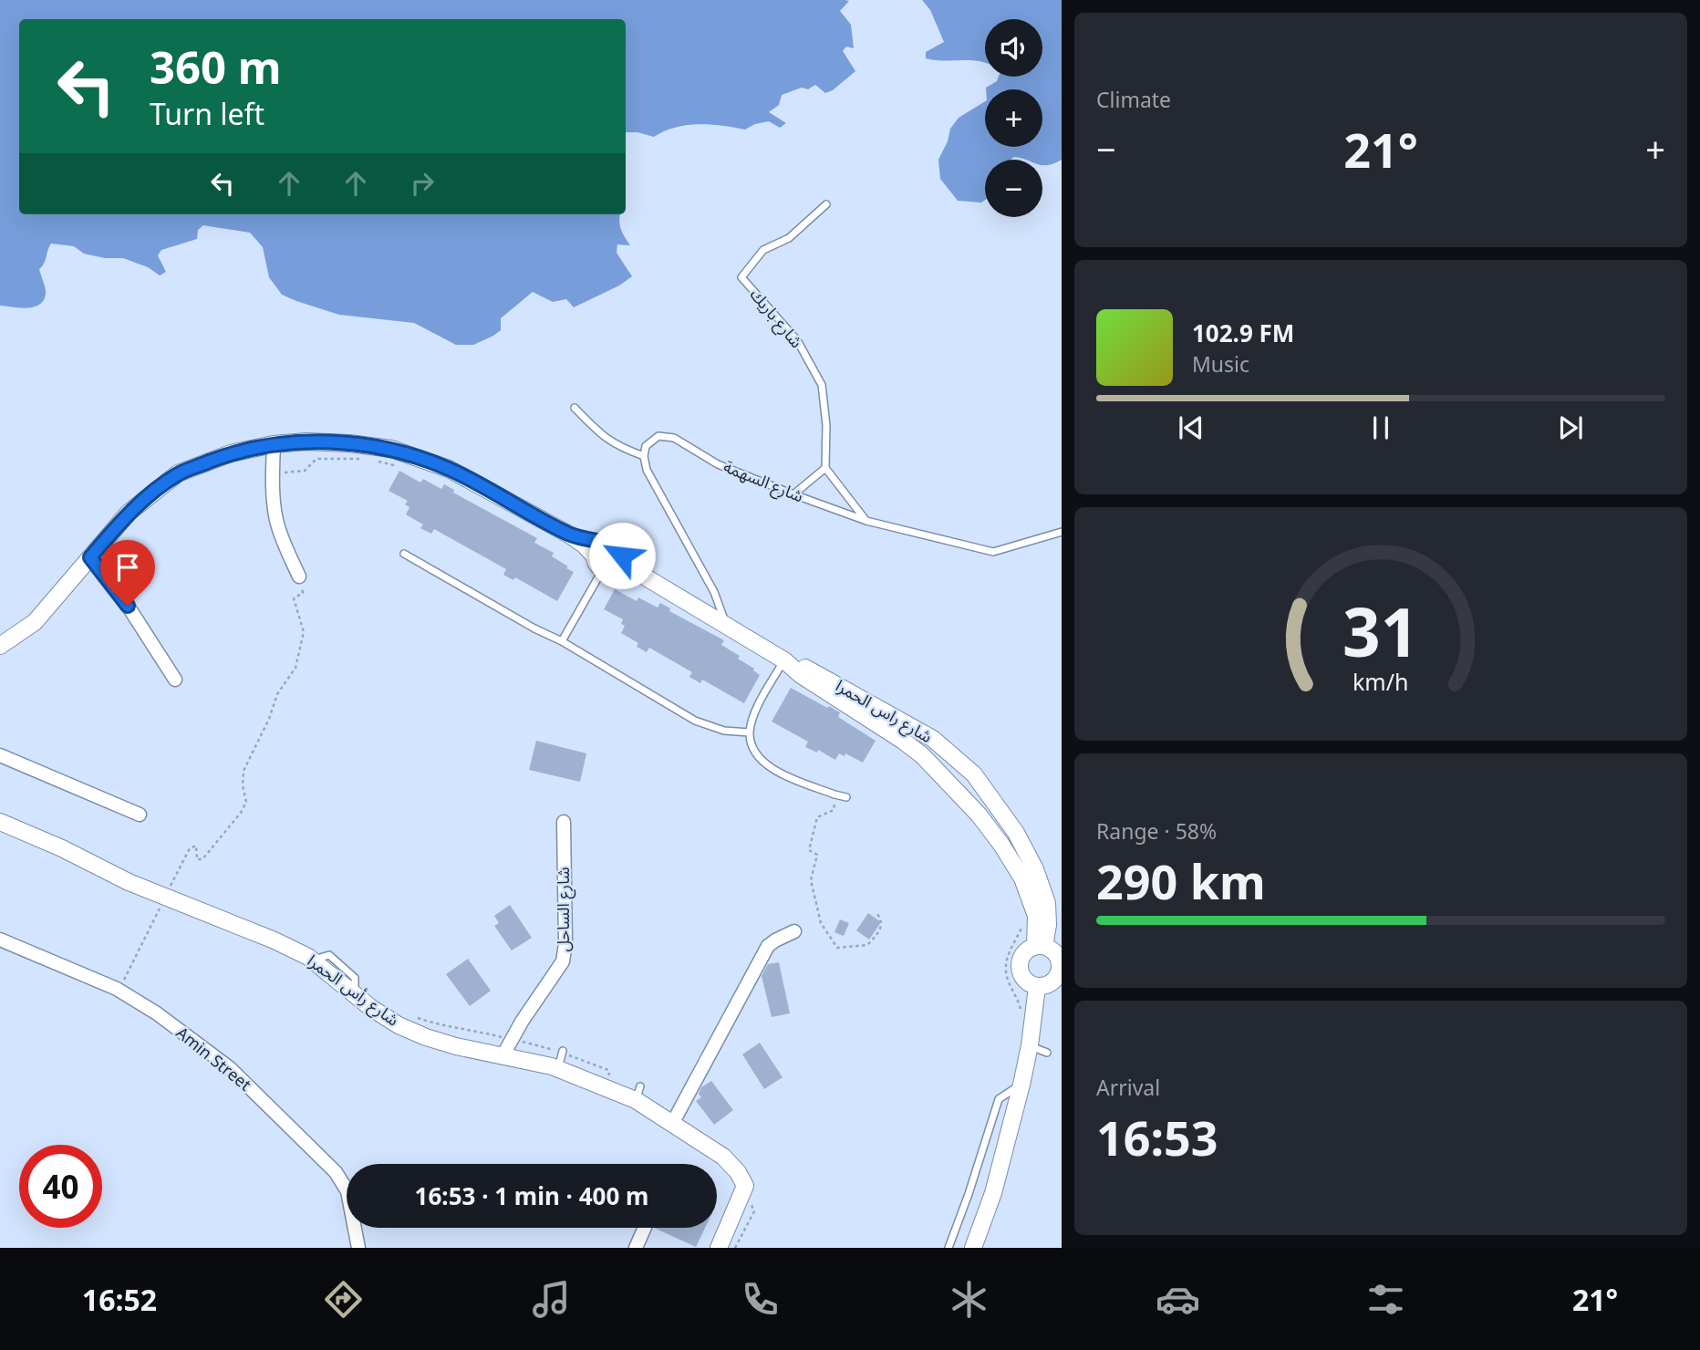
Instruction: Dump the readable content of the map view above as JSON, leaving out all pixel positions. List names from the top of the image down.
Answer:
{
  "streets": {
    "street": [
      "شارع راس الحمرا",
      "شارع الساحل",
      "شارع رأس الحمرا",
      "Amin Street"
    ],
    "lane": ["شارع باريك", "شارع السهمة"]
  },
  "crossings": [
    ["شارع الساحل", "شارع رأس الحمرا"]
  ],
  "page": {
    "tile": [
      "Climate",
      ["Range · 58%", "290 km"],
      ["Arrival", "16:53"]
    ],
    "map_buttons": ["+", "−"],
    "turn": ["360 m", "Turn left"],
    "heat": ["−", "21°", "+"],
    "song": ["102.9 FM", "Music"],
    "limit": "40",
    "trip": "16:53 · 1 min · 400 m",
    "tabs": ["16:52", "21°"],
    "gauge": ["31", "km/h"]
  }
}
